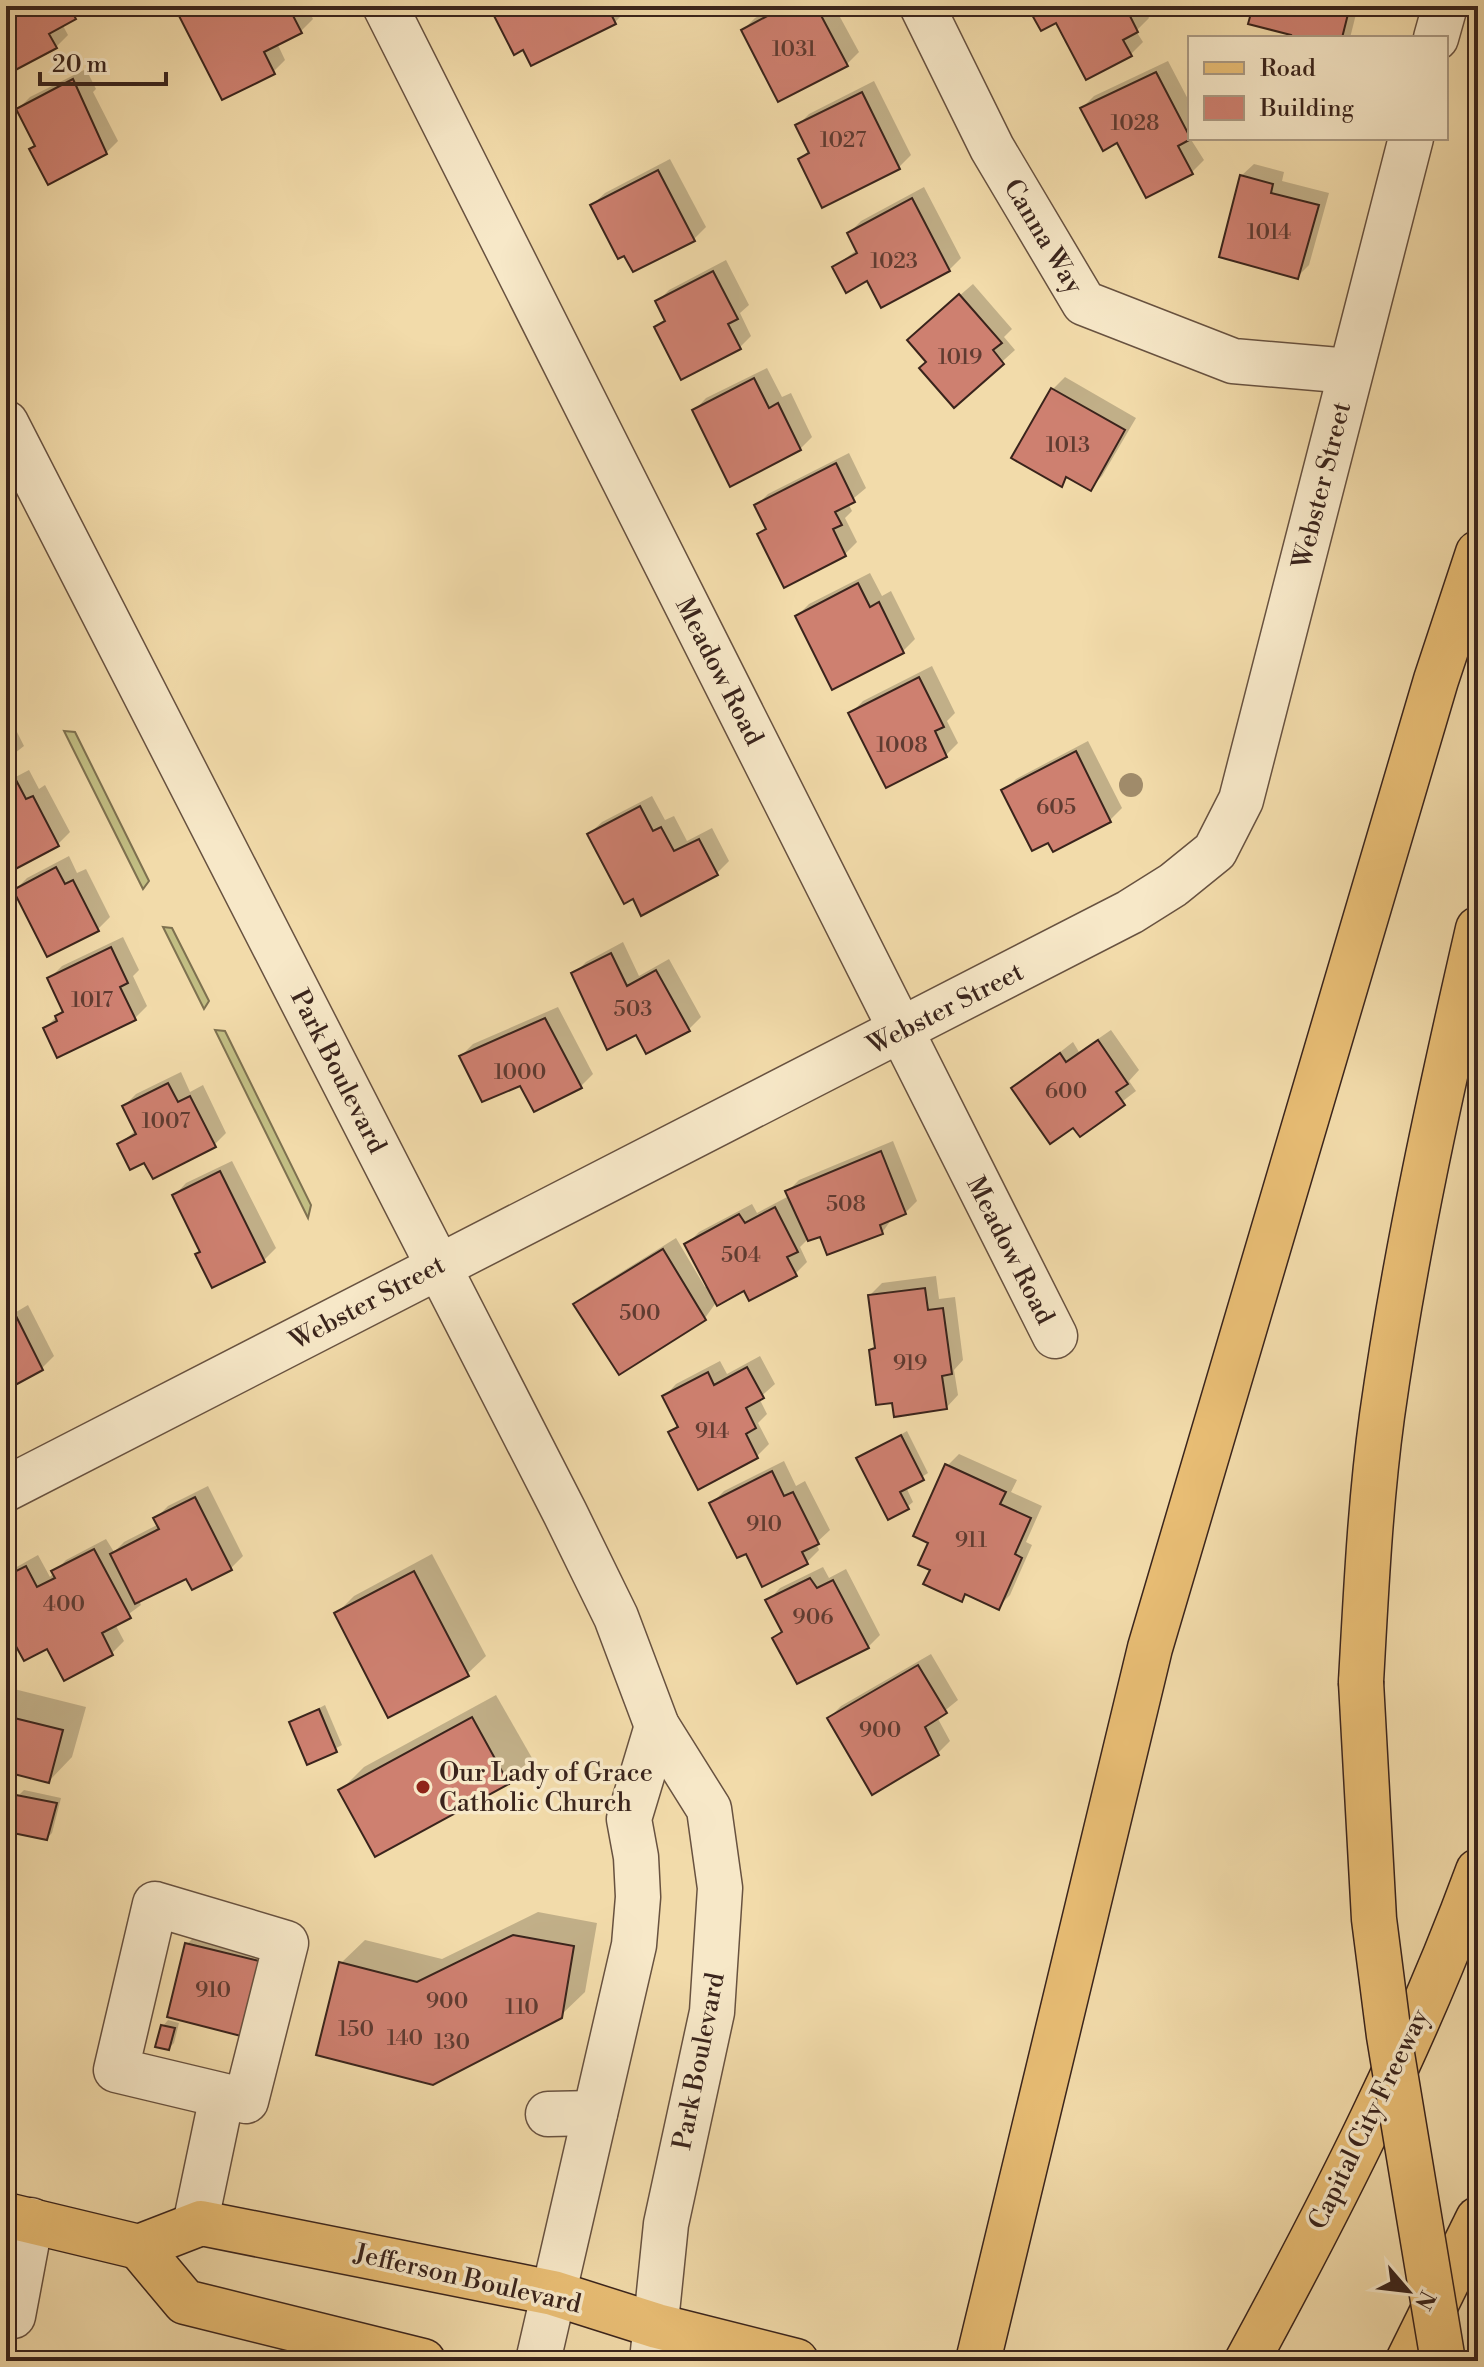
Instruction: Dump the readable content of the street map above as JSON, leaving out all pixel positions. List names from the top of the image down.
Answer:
{
  "streets": {
    "main road": ["Capital City Freeway", "Jefferson Boulevard"],
    "street": [
      "Canna Way",
      "Webster Street",
      "Meadow Road",
      "Park Boulevard"
    ]
  },
  "crossings": [
    ["Canna Way", "Webster Street"],
    ["Webster Street", "Meadow Road"],
    ["Webster Street", "Park Boulevard"],
    ["Park Boulevard", "Jefferson Boulevard"]
  ],
  "places": ["Our Lady of Grace Catholic Church"],
  "house_numbers": [
    "1031",
    "1028",
    "1027",
    "1014",
    "1023",
    "1019",
    "1013",
    "1008",
    "605",
    "1017",
    "503",
    "1000",
    "600",
    "1007",
    "508",
    "504",
    "500",
    "919",
    "914",
    "910",
    "911",
    "400",
    "906",
    "900",
    "910",
    "900",
    "110",
    "150",
    "140",
    "130"
  ],
  "legend": ["Road", "Building"],
  "scale_bar": "20 m",
  "north": "bottom right"
}
